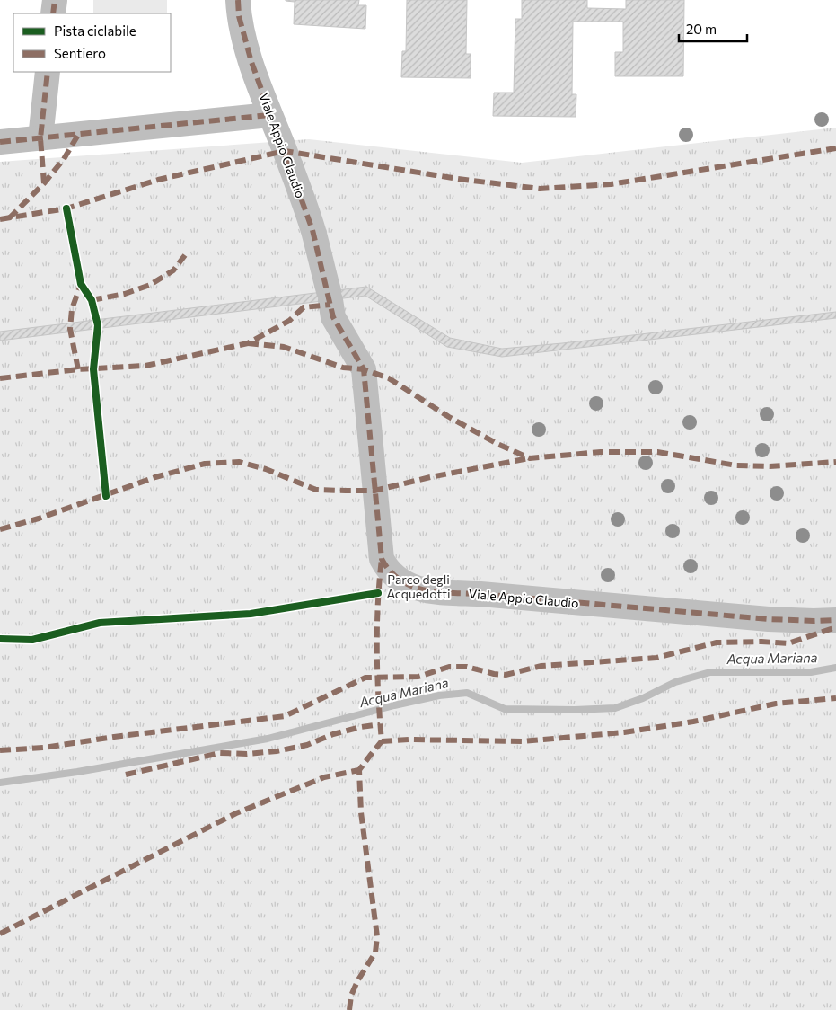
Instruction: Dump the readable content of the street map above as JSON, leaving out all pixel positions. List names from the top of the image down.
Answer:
{
  "streets": {
    "street": ["Viale Appio Claudio"]
  },
  "water": ["Acqua Mariana"],
  "parks": ["Parco degli Acquedotti"],
  "legend": ["Pista ciclabile", "Sentiero"],
  "scale_bar": "20 m"
}
